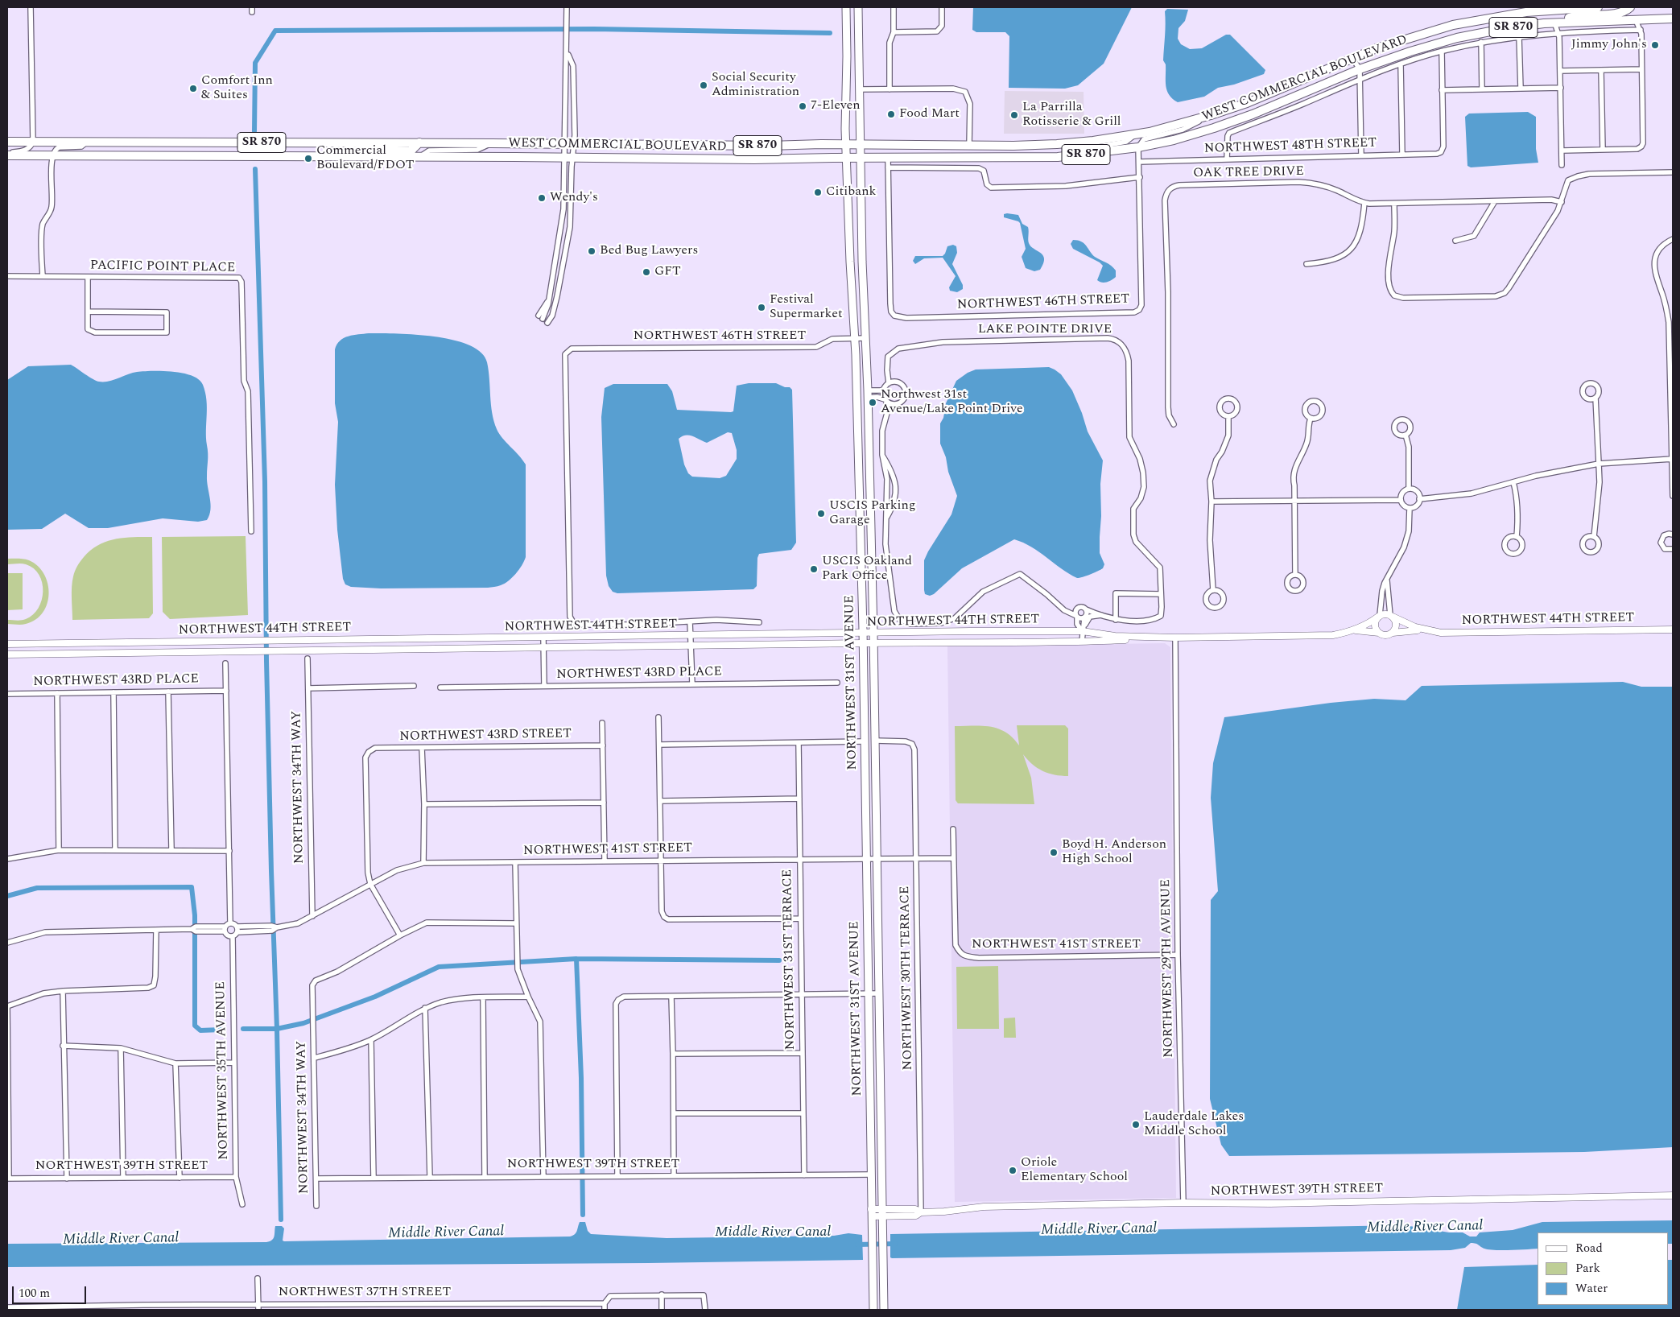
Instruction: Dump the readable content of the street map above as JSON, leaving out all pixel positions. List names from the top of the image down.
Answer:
{
  "streets": {
    "highway": ["SR 870", "WEST COMMERCIAL BOULEVARD"],
    "main road": ["NORTHWEST 31ST AVENUE"],
    "street": [
      "NORTHWEST 48TH STREET",
      "OAK TREE DRIVE",
      "PACIFIC POINT PLACE",
      "NORTHWEST 46TH STREET",
      "LAKE POINTE DRIVE",
      "NORTHWEST 44TH STREET",
      "NORTHWEST 43RD PLACE",
      "NORTHWEST 43RD STREET",
      "NORTHWEST 34TH WAY",
      "NORTHWEST 41ST STREET",
      "NORTHWEST 31ST TERRACE",
      "NORTHWEST 29TH AVENUE",
      "NORTHWEST 30TH TERRACE",
      "NORTHWEST 35TH AVENUE",
      "NORTHWEST 39TH STREET",
      "NORTHWEST 37TH STREET"
    ]
  },
  "crossings": [
    ["WEST COMMERCIAL BOULEVARD", "NORTHWEST 31ST AVENUE"],
    ["NORTHWEST 46TH STREET", "NORTHWEST 44TH STREET"],
    ["NORTHWEST 46TH STREET", "NORTHWEST 31ST AVENUE"],
    ["NORTHWEST 44TH STREET", "NORTHWEST 31ST AVENUE"],
    ["NORTHWEST 44TH STREET", "NORTHWEST 29TH AVENUE"],
    ["NORTHWEST 31ST AVENUE", "NORTHWEST 41ST STREET"],
    ["NORTHWEST 31ST AVENUE", "NORTHWEST 30TH TERRACE"],
    ["NORTHWEST 31ST AVENUE", "NORTHWEST 39TH STREET"],
    ["NORTHWEST 43RD STREET", "NORTHWEST 41ST STREET"],
    ["NORTHWEST 34TH WAY", "NORTHWEST 41ST STREET"],
    ["NORTHWEST 34TH WAY", "NORTHWEST 39TH STREET"],
    ["NORTHWEST 41ST STREET", "NORTHWEST 31ST TERRACE"],
    ["NORTHWEST 41ST STREET", "NORTHWEST 29TH AVENUE"],
    ["NORTHWEST 41ST STREET", "NORTHWEST 30TH TERRACE"],
    ["NORTHWEST 31ST TERRACE", "NORTHWEST 39TH STREET"],
    ["NORTHWEST 29TH AVENUE", "NORTHWEST 39TH STREET"],
    ["NORTHWEST 30TH TERRACE", "NORTHWEST 39TH STREET"],
    ["NORTHWEST 35TH AVENUE", "NORTHWEST 39TH STREET"]
  ],
  "water": ["Middle River Canal"],
  "places": [
    "Jimmy John's",
    "Social Security Administration",
    "Comfort Inn & Suites",
    "7-Eleven",
    "Food Mart",
    "La Parrilla Rotisserie & Grill",
    "Commercial Boulevard/FDOT",
    "Citibank",
    "Wendy's",
    "Bed Bug Lawyers",
    "GFT",
    "Festival Supermarket",
    "Northwest 31st Avenue/Lake Point Drive",
    "USCIS Parking Garage",
    "USCIS Oakland Park Office",
    "Boyd H. Anderson High School",
    "Lauderdale Lakes Middle School",
    "Oriole Elementary School"
  ],
  "legend": ["Road", "Park", "Water"],
  "scale_bar": "100 m"
}
